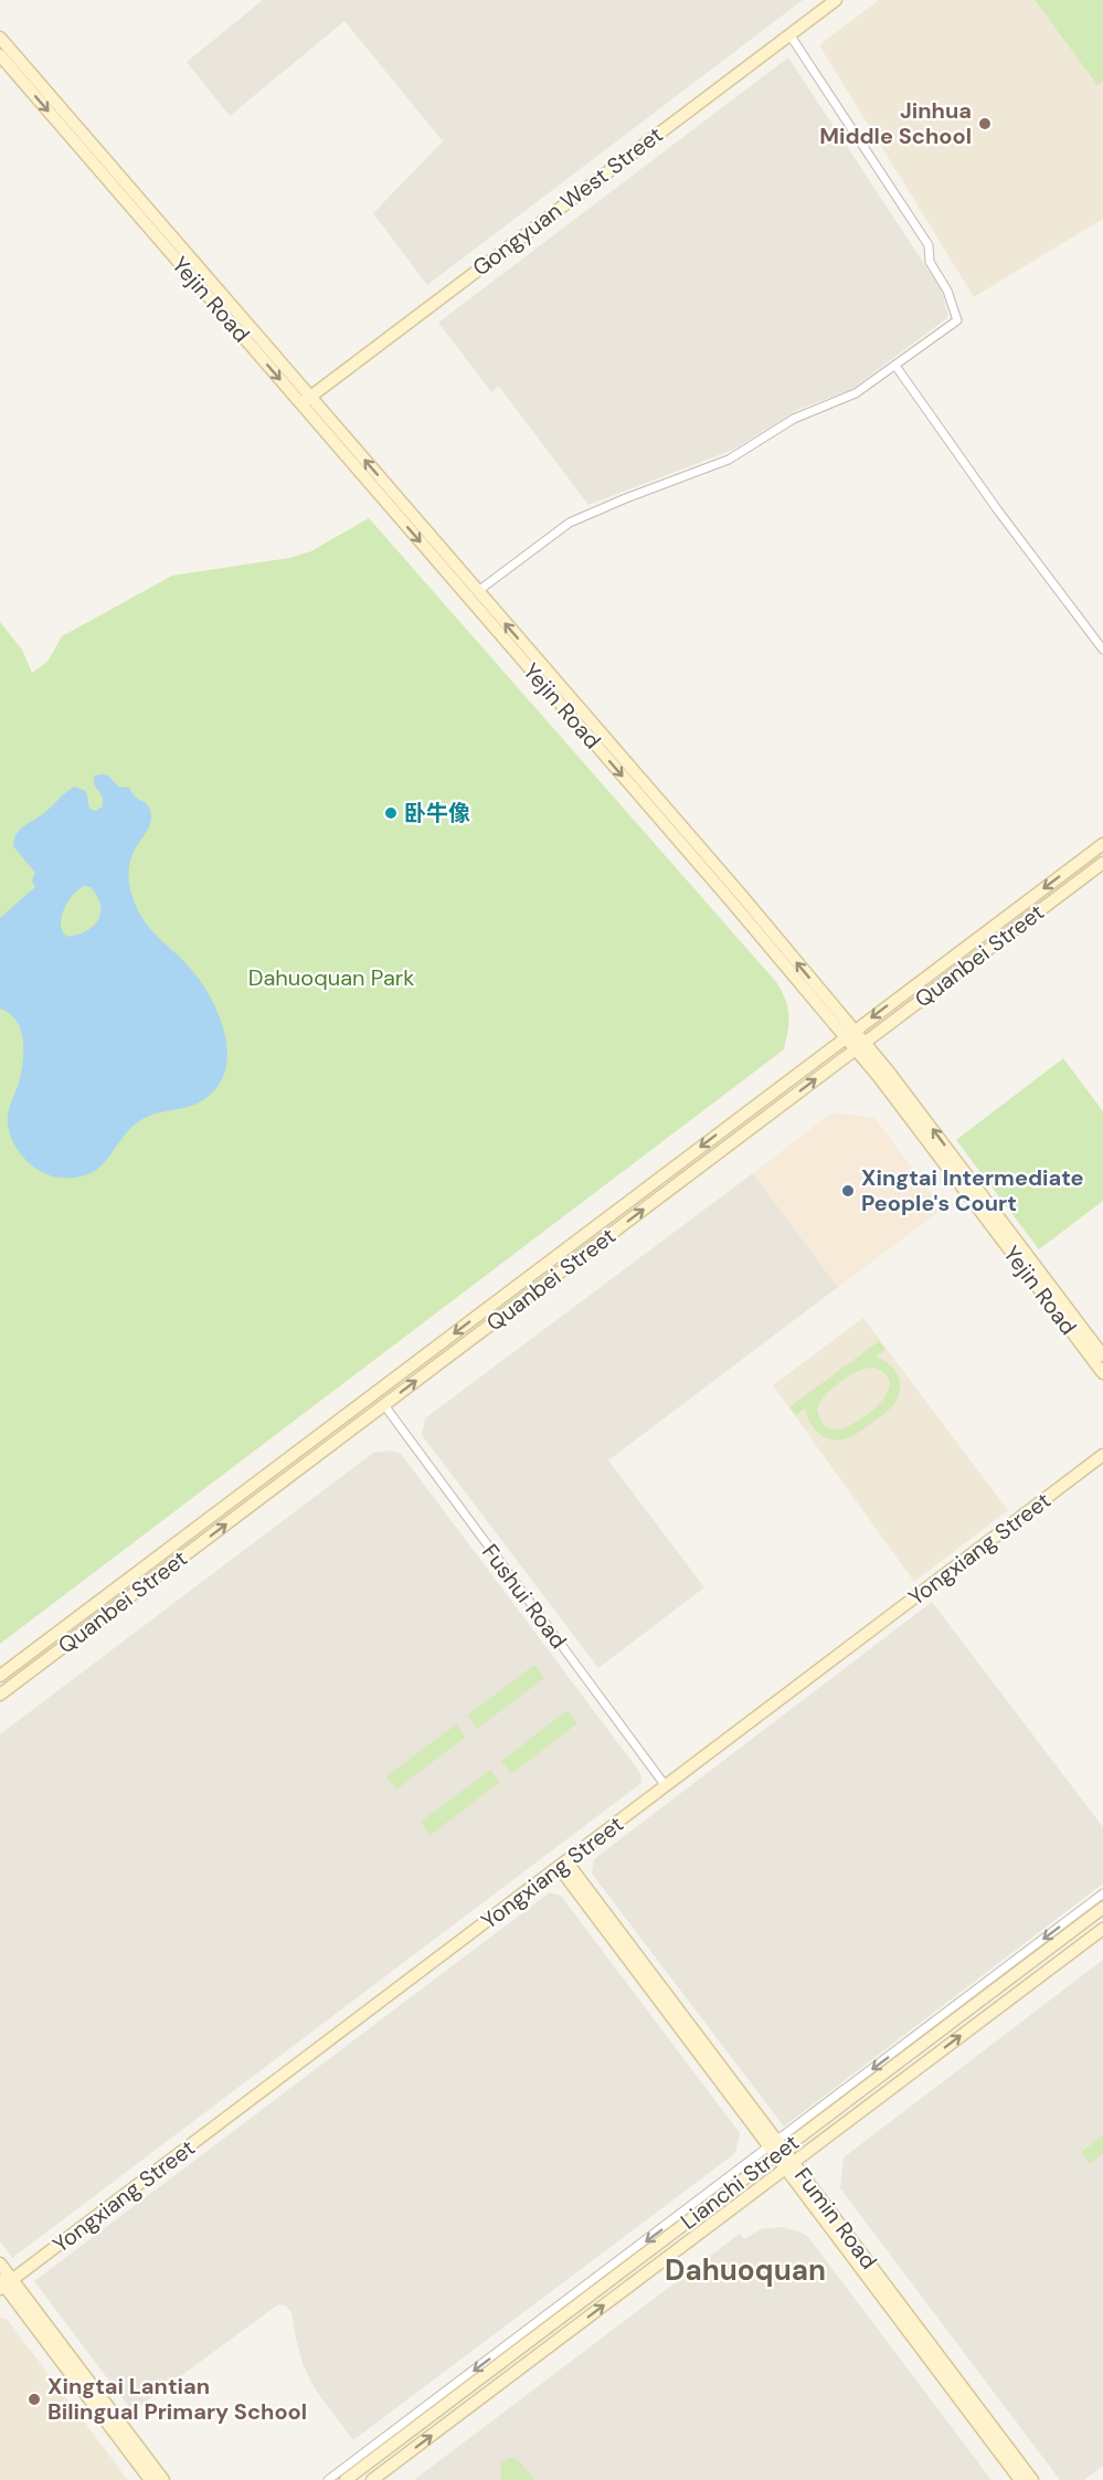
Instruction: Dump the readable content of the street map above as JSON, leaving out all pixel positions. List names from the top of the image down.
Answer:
{
  "streets": {
    "street": [
      "Gongyuan West Street",
      "Yejin Road",
      "Quanbei Street",
      "Yongxiang Street",
      "Fushui Road",
      "Lianchi Street",
      "Fumin Road"
    ]
  },
  "crossings": [
    ["Gongyuan West Street", "Yejin Road"],
    ["Yejin Road", "Quanbei Street"],
    ["Quanbei Street", "Fushui Road"],
    ["Yongxiang Street", "Fushui Road"],
    ["Yongxiang Street", "Fumin Road"],
    ["Lianchi Street", "Fumin Road"]
  ],
  "districts": ["Dahuoquan"],
  "parks": ["Dahuoquan Park"],
  "places": [
    "Jinhua Middle School",
    "卧牛像",
    "Xingtai Intermediate People's Court",
    "Xingtai Lantian Bilingual Primary School"
  ]
}
